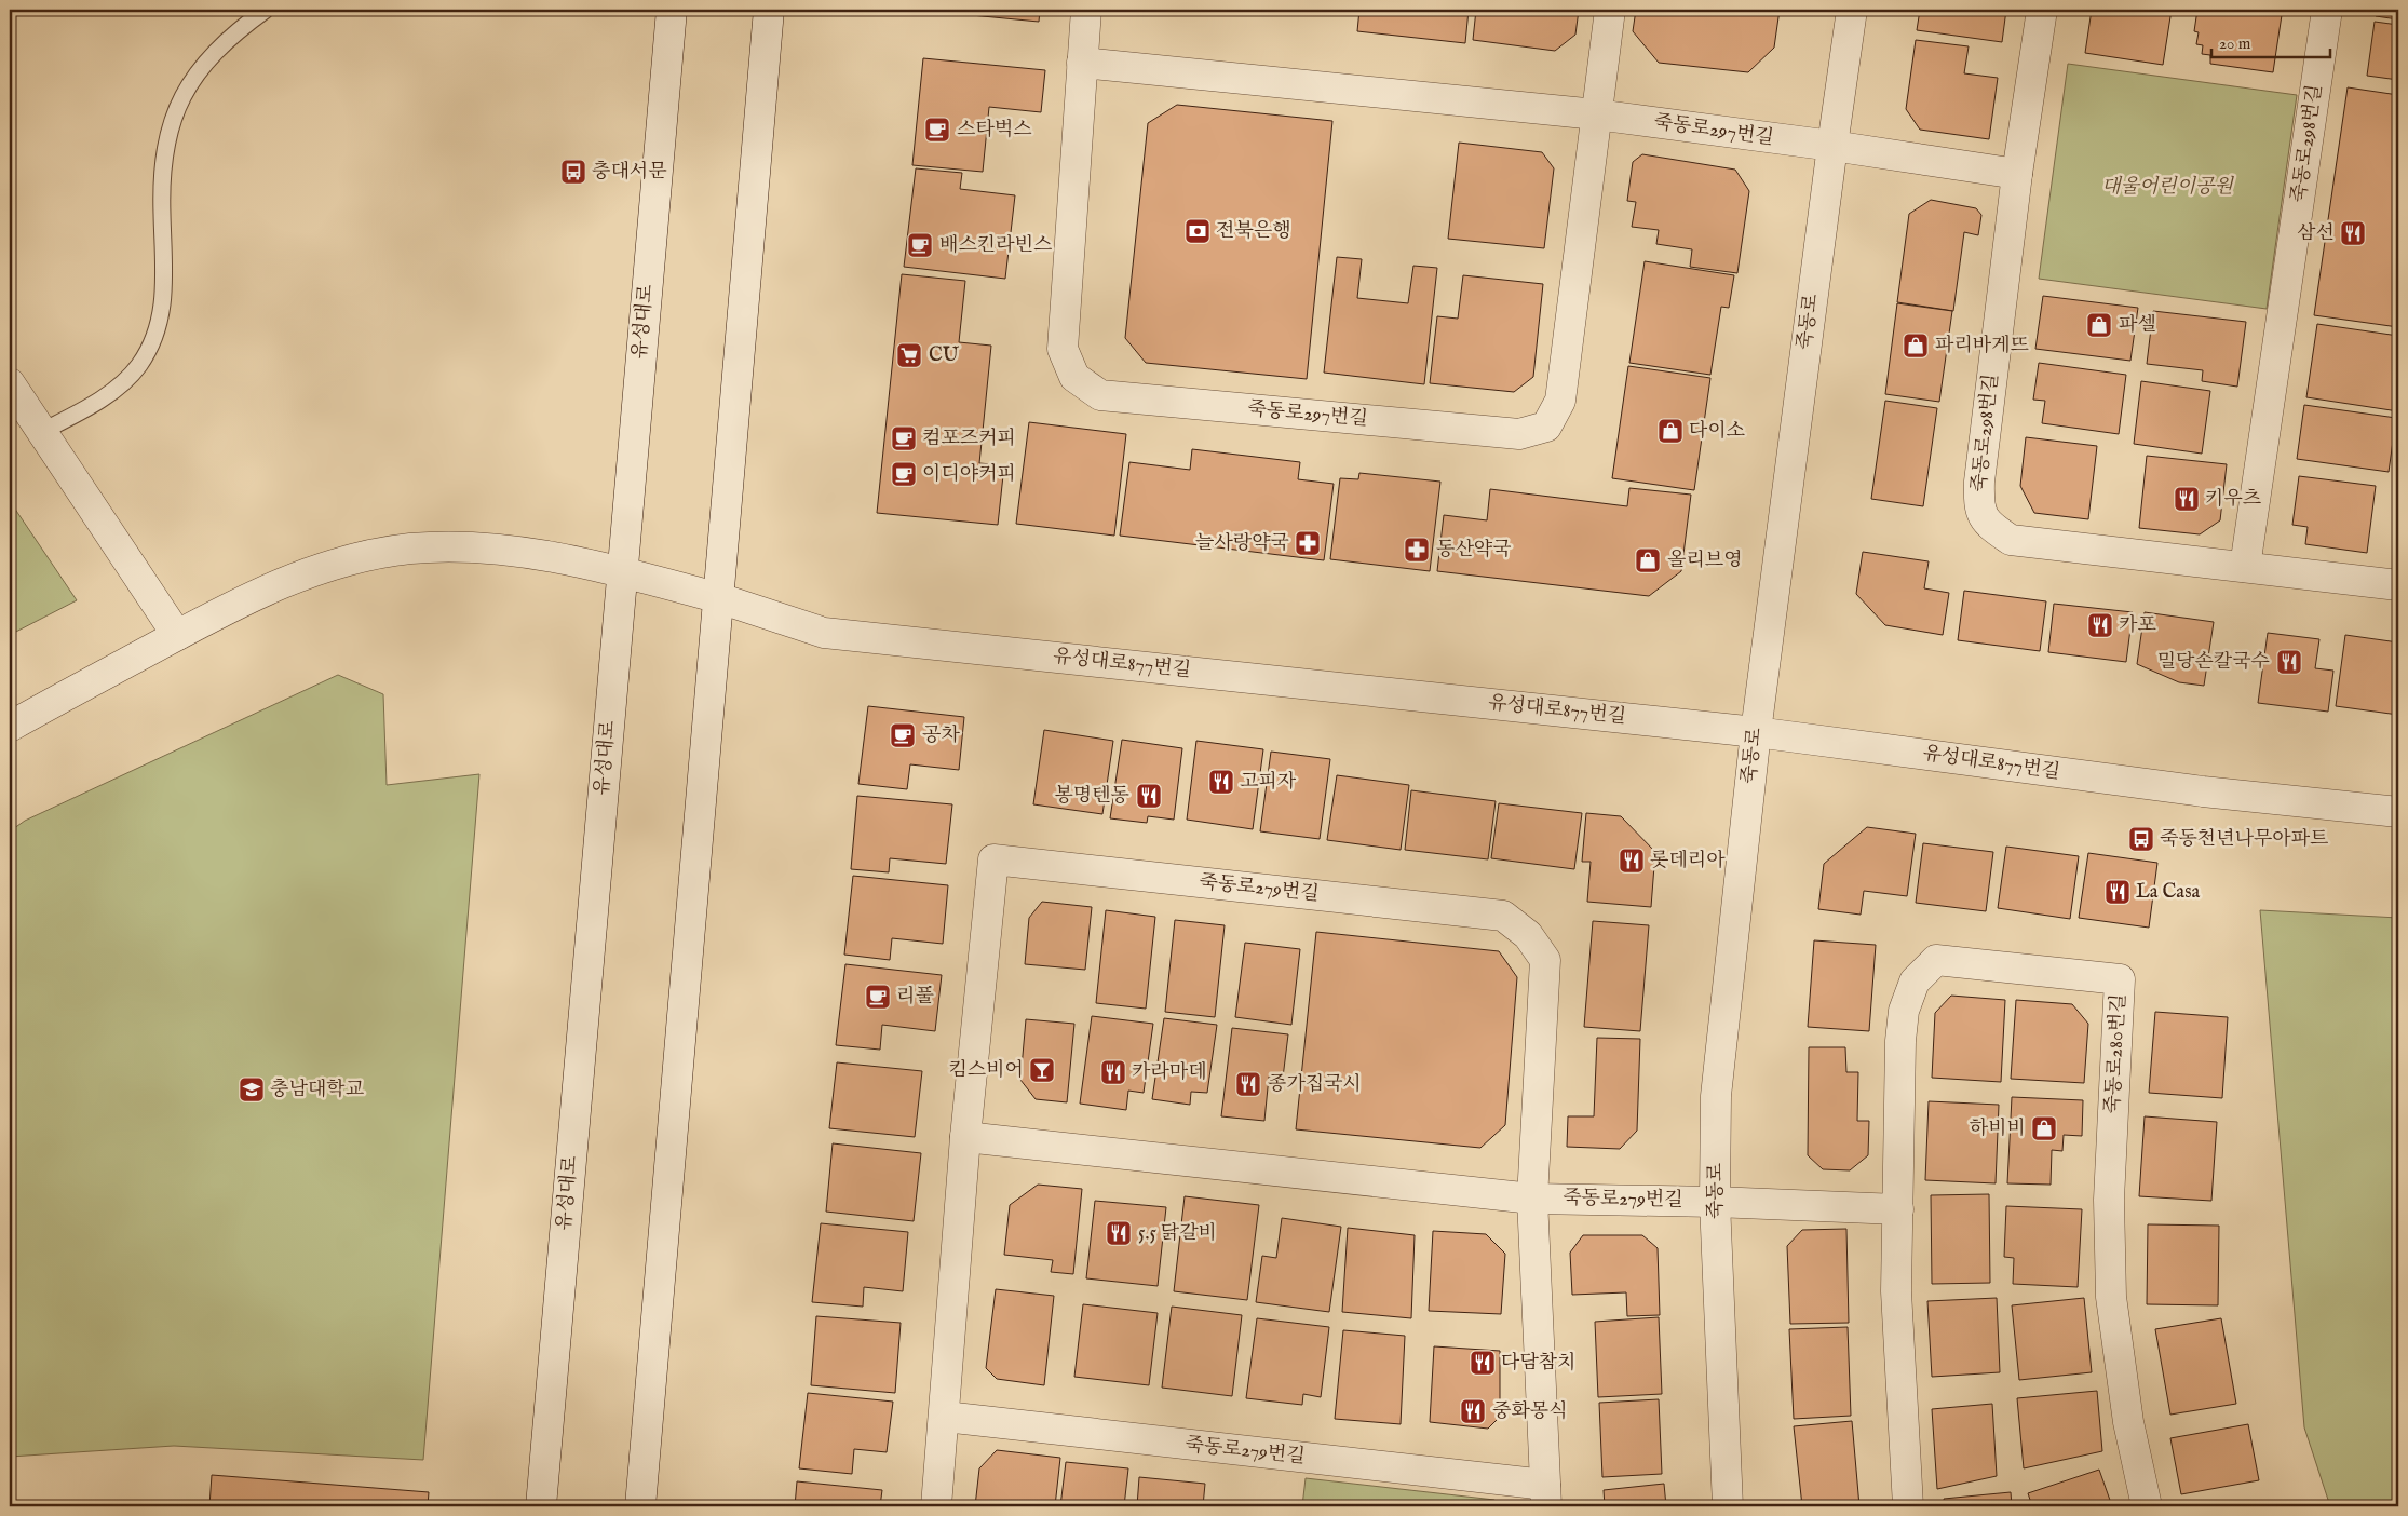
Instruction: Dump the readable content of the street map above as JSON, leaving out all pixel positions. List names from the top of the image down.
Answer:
{
  "streets": {
    "street": [
      "죽동로297번길",
      "죽동로298번길",
      "유성대로",
      "죽동로",
      "유성대로877번길",
      "죽동로279번길",
      "죽동로280번길"
    ]
  },
  "crossings": [
    ["죽동로297번길", "죽동로"],
    ["유성대로", "유성대로877번길"],
    ["죽동로", "유성대로877번길"],
    ["죽동로", "죽동로279번길"]
  ],
  "parks": ["대울어린이공원"],
  "places": {
    "cafe": [
      "스타벅스",
      "배스킨라빈스",
      "컴포즈커피",
      "이디야커피",
      "공차",
      "리풀"
    ],
    "bus stop": ["충대서문", "죽동천년나무아파트"],
    "bank": ["전북은행"],
    "restaurant": [
      "삼선",
      "키우츠",
      "카포",
      "밀당손칼국수",
      "고피자",
      "봉명텐동",
      "롯데리아",
      "La Casa",
      "카라마데",
      "종가집국시",
      "5.5 닭갈비",
      "다담참치",
      "중화몽식"
    ],
    "shop": [
      "파셀",
      "파리바게뜨",
      "다이소",
      "올리브영",
      "하비비"
    ],
    "supermarket": ["CU"],
    "pharmacy": ["늘사랑약국", "동산약국"],
    "bar": ["킴스비어"],
    "school or university": ["충남대학교"]
  },
  "scale_bar": "20 m"
}
